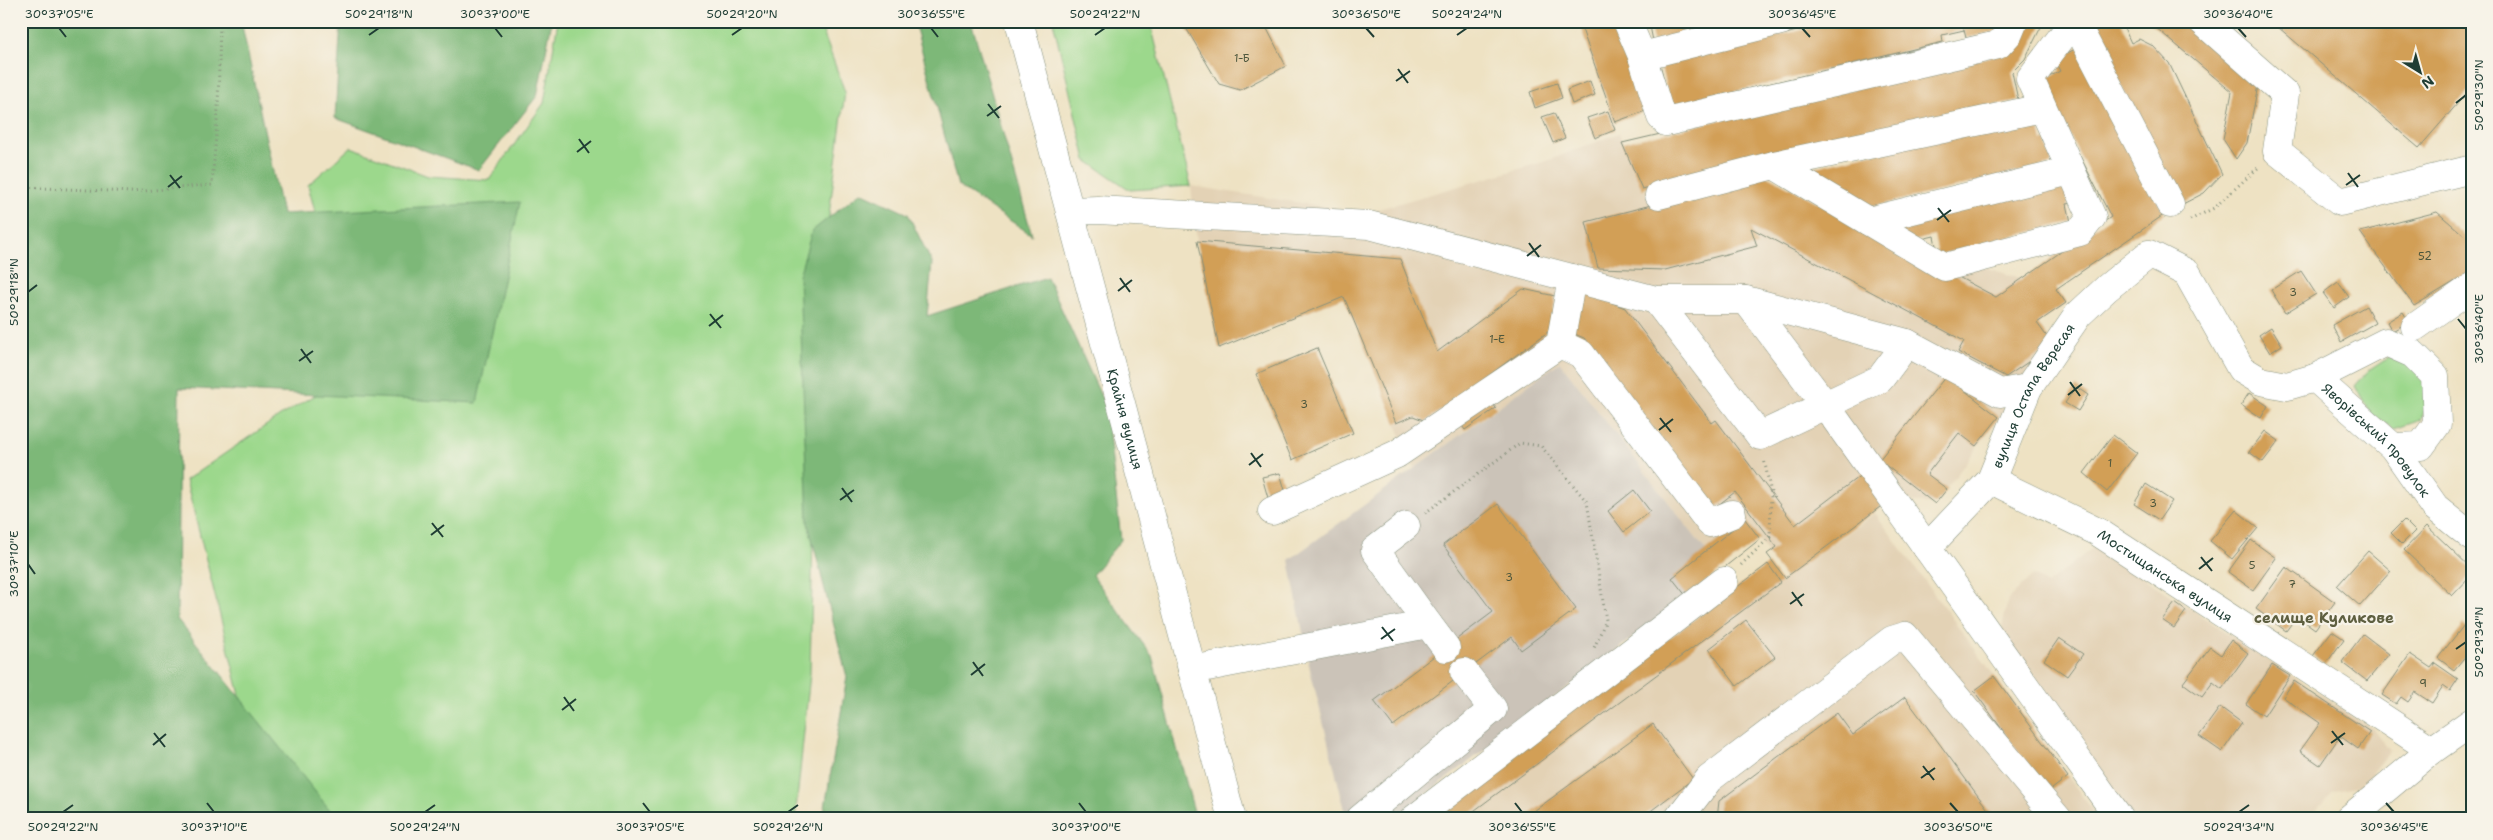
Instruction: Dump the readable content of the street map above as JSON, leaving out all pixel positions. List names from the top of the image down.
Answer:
{
  "streets": {
    "street": [
      "вулиця Остапа Вересая",
      "Крайня вулиця",
      "Яворівський провулок",
      "Мостищанська вулиця"
    ]
  },
  "crossings": [
    ["вулиця Остапа Вересая", "Яворівський провулок"],
    ["вулиця Остапа Вересая", "Мостищанська вулиця"]
  ],
  "districts": ["селище Куликове"],
  "house_numbers": [
    "1-Б",
    "52",
    "3",
    "1-Е",
    "3",
    "1",
    "3",
    "5",
    "3",
    "7",
    "9"
  ],
  "north": "bottom right",
  "coordinates": [
    "30°37'05\"E",
    "50°29'18\"N",
    "30°37'00\"E",
    "50°29'20\"N",
    "30°36'55\"E",
    "50°29'22\"N",
    "30°36'50\"E",
    "50°29'24\"N",
    "30°36'45\"E",
    "30°36'40\"E",
    "50°29'30\"N",
    "30°37'10\"E",
    "50°29'34\"N",
    "50°29'26\"N"
  ]
}
